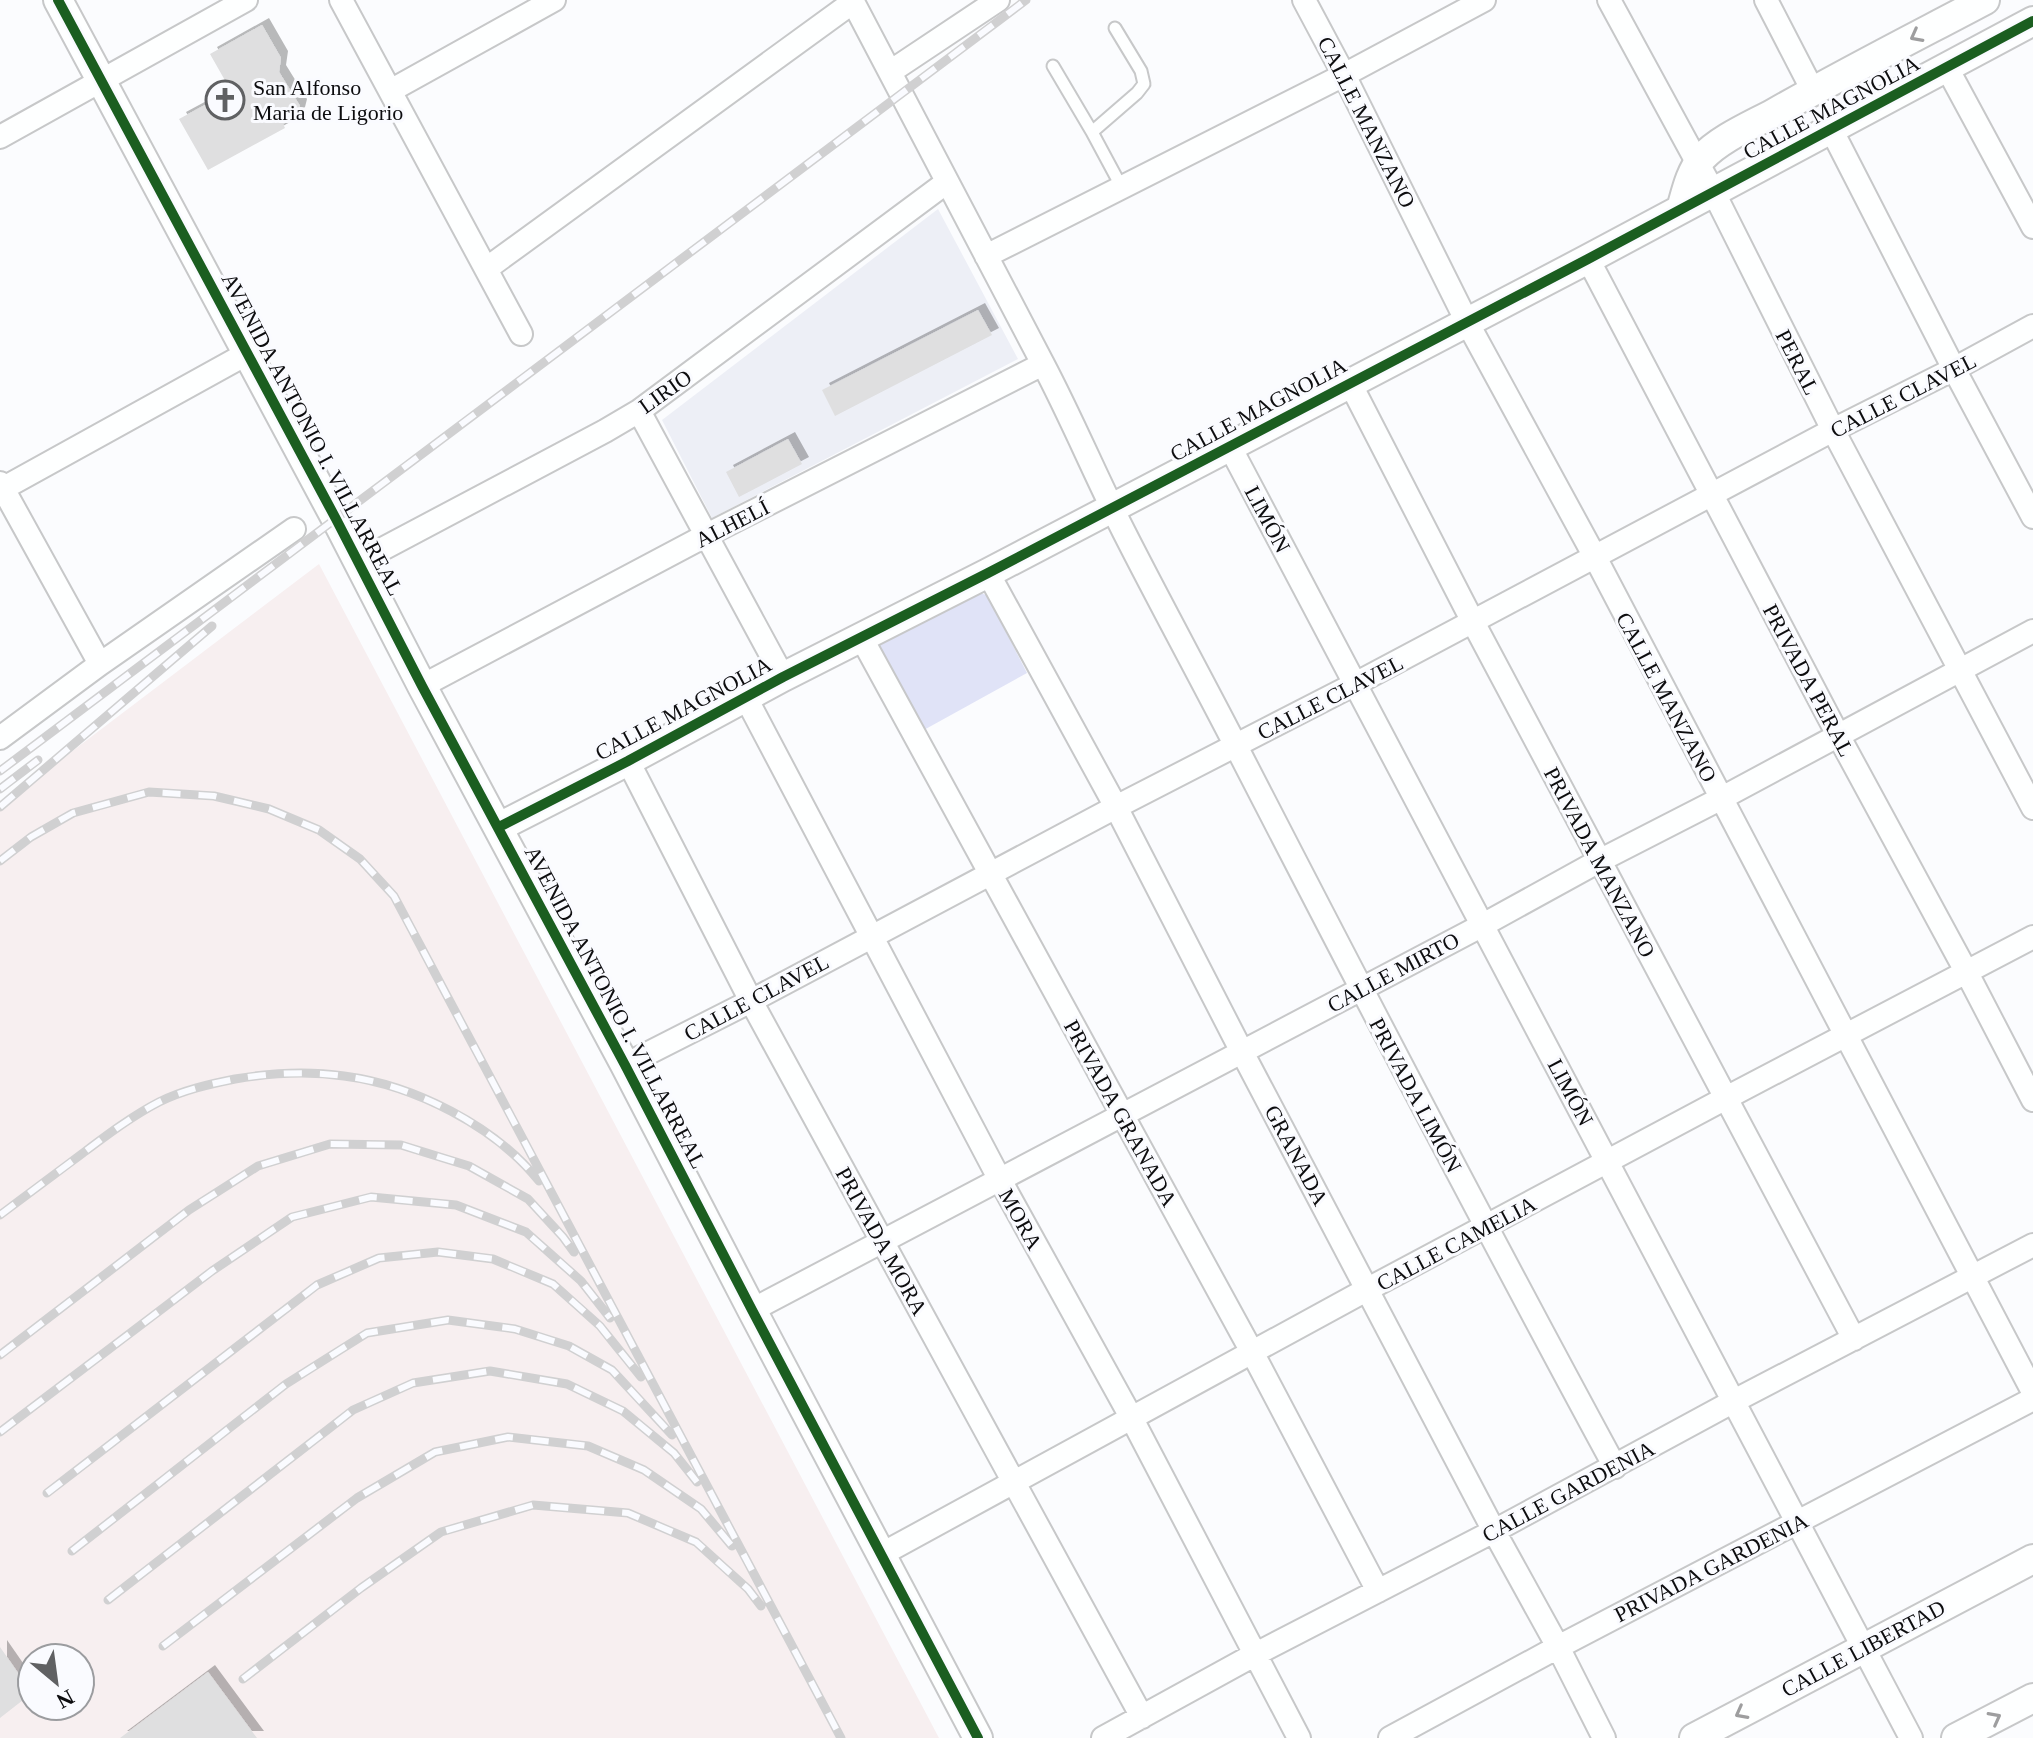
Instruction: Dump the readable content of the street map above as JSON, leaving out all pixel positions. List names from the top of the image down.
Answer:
{
  "streets": {
    "street": [
      "CALLE MAGNOLIA",
      "CALLE MANZANO",
      "PERAL",
      "LIRIO",
      "CALLE CLAVEL",
      "AVENIDA ANTONIO I. VILLARREAL",
      "LIMÓN",
      "ALHELÍ",
      "PRIVADA PERAL",
      "PRIVADA MANZANO",
      "CALLE MIRTO",
      "PRIVADA LIMÓN",
      "PRIVADA GRANADA",
      "GRANADA",
      "MORA",
      "PRIVADA MORA",
      "CALLE CAMELIA",
      "CALLE GARDENIA",
      "PRIVADA GARDENIA",
      "CALLE LIBERTAD"
    ]
  },
  "crossings": [
    ["CALLE MAGNOLIA", "CALLE MANZANO"],
    ["CALLE MAGNOLIA", "PERAL"],
    ["CALLE MAGNOLIA", "AVENIDA ANTONIO I. VILLARREAL"],
    ["CALLE MAGNOLIA", "LIMÓN"],
    ["CALLE MAGNOLIA", "PRIVADA PERAL"],
    ["CALLE MAGNOLIA", "PRIVADA MANZANO"],
    ["CALLE MAGNOLIA", "PRIVADA LIMÓN"],
    ["CALLE MAGNOLIA", "PRIVADA GRANADA"],
    ["CALLE MAGNOLIA", "GRANADA"],
    ["CALLE MAGNOLIA", "MORA"],
    ["CALLE MAGNOLIA", "PRIVADA MORA"],
    ["CALLE MANZANO", "CALLE CLAVEL"],
    ["CALLE MANZANO", "CALLE MIRTO"],
    ["CALLE MANZANO", "CALLE CAMELIA"],
    ["CALLE MANZANO", "CALLE GARDENIA"],
    ["PERAL", "CALLE CLAVEL"],
    ["PERAL", "CALLE MIRTO"],
    ["LIRIO", "AVENIDA ANTONIO I. VILLARREAL"],
    ["LIRIO", "PRIVADA LIMÓN"],
    ["CALLE CLAVEL", "AVENIDA ANTONIO I. VILLARREAL"],
    ["CALLE CLAVEL", "LIMÓN"],
    ["CALLE CLAVEL", "PRIVADA PERAL"],
    ["CALLE CLAVEL", "PRIVADA MANZANO"],
    ["CALLE CLAVEL", "PRIVADA LIMÓN"],
    ["CALLE CLAVEL", "PRIVADA GRANADA"],
    ["CALLE CLAVEL", "GRANADA"],
    ["CALLE CLAVEL", "MORA"],
    ["CALLE CLAVEL", "PRIVADA MORA"],
    ["AVENIDA ANTONIO I. VILLARREAL", "ALHELÍ"],
    ["AVENIDA ANTONIO I. VILLARREAL", "CALLE MIRTO"],
    ["AVENIDA ANTONIO I. VILLARREAL", "CALLE CAMELIA"],
    ["LIMÓN", "CALLE MIRTO"],
    ["LIMÓN", "CALLE CAMELIA"],
    ["LIMÓN", "CALLE GARDENIA"],
    ["LIMÓN", "PRIVADA GARDENIA"],
    ["LIMÓN", "CALLE LIBERTAD"],
    ["ALHELÍ", "PRIVADA LIMÓN"],
    ["PRIVADA PERAL", "CALLE MIRTO"],
    ["PRIVADA PERAL", "CALLE CAMELIA"],
    ["PRIVADA MANZANO", "CALLE MIRTO"],
    ["PRIVADA MANZANO", "CALLE CAMELIA"],
    ["PRIVADA MANZANO", "CALLE GARDENIA"],
    ["CALLE MIRTO", "PRIVADA LIMÓN"],
    ["CALLE MIRTO", "PRIVADA GRANADA"],
    ["CALLE MIRTO", "GRANADA"],
    ["CALLE MIRTO", "MORA"],
    ["CALLE MIRTO", "PRIVADA MORA"],
    ["PRIVADA LIMÓN", "CALLE CAMELIA"],
    ["PRIVADA LIMÓN", "CALLE GARDENIA"],
    ["PRIVADA GRANADA", "CALLE CAMELIA"],
    ["PRIVADA GRANADA", "CALLE GARDENIA"],
    ["GRANADA", "CALLE CAMELIA"],
    ["GRANADA", "CALLE GARDENIA"],
    ["GRANADA", "PRIVADA GARDENIA"],
    ["MORA", "CALLE CAMELIA"],
    ["MORA", "CALLE GARDENIA"],
    ["PRIVADA MORA", "CALLE CAMELIA"],
    ["PRIVADA MORA", "CALLE GARDENIA"]
  ],
  "one_way": ["CALLE LIBERTAD"],
  "places": {
    "church": ["San Alfonso Maria de Ligorio"]
  },
  "north": "bottom right"
}
